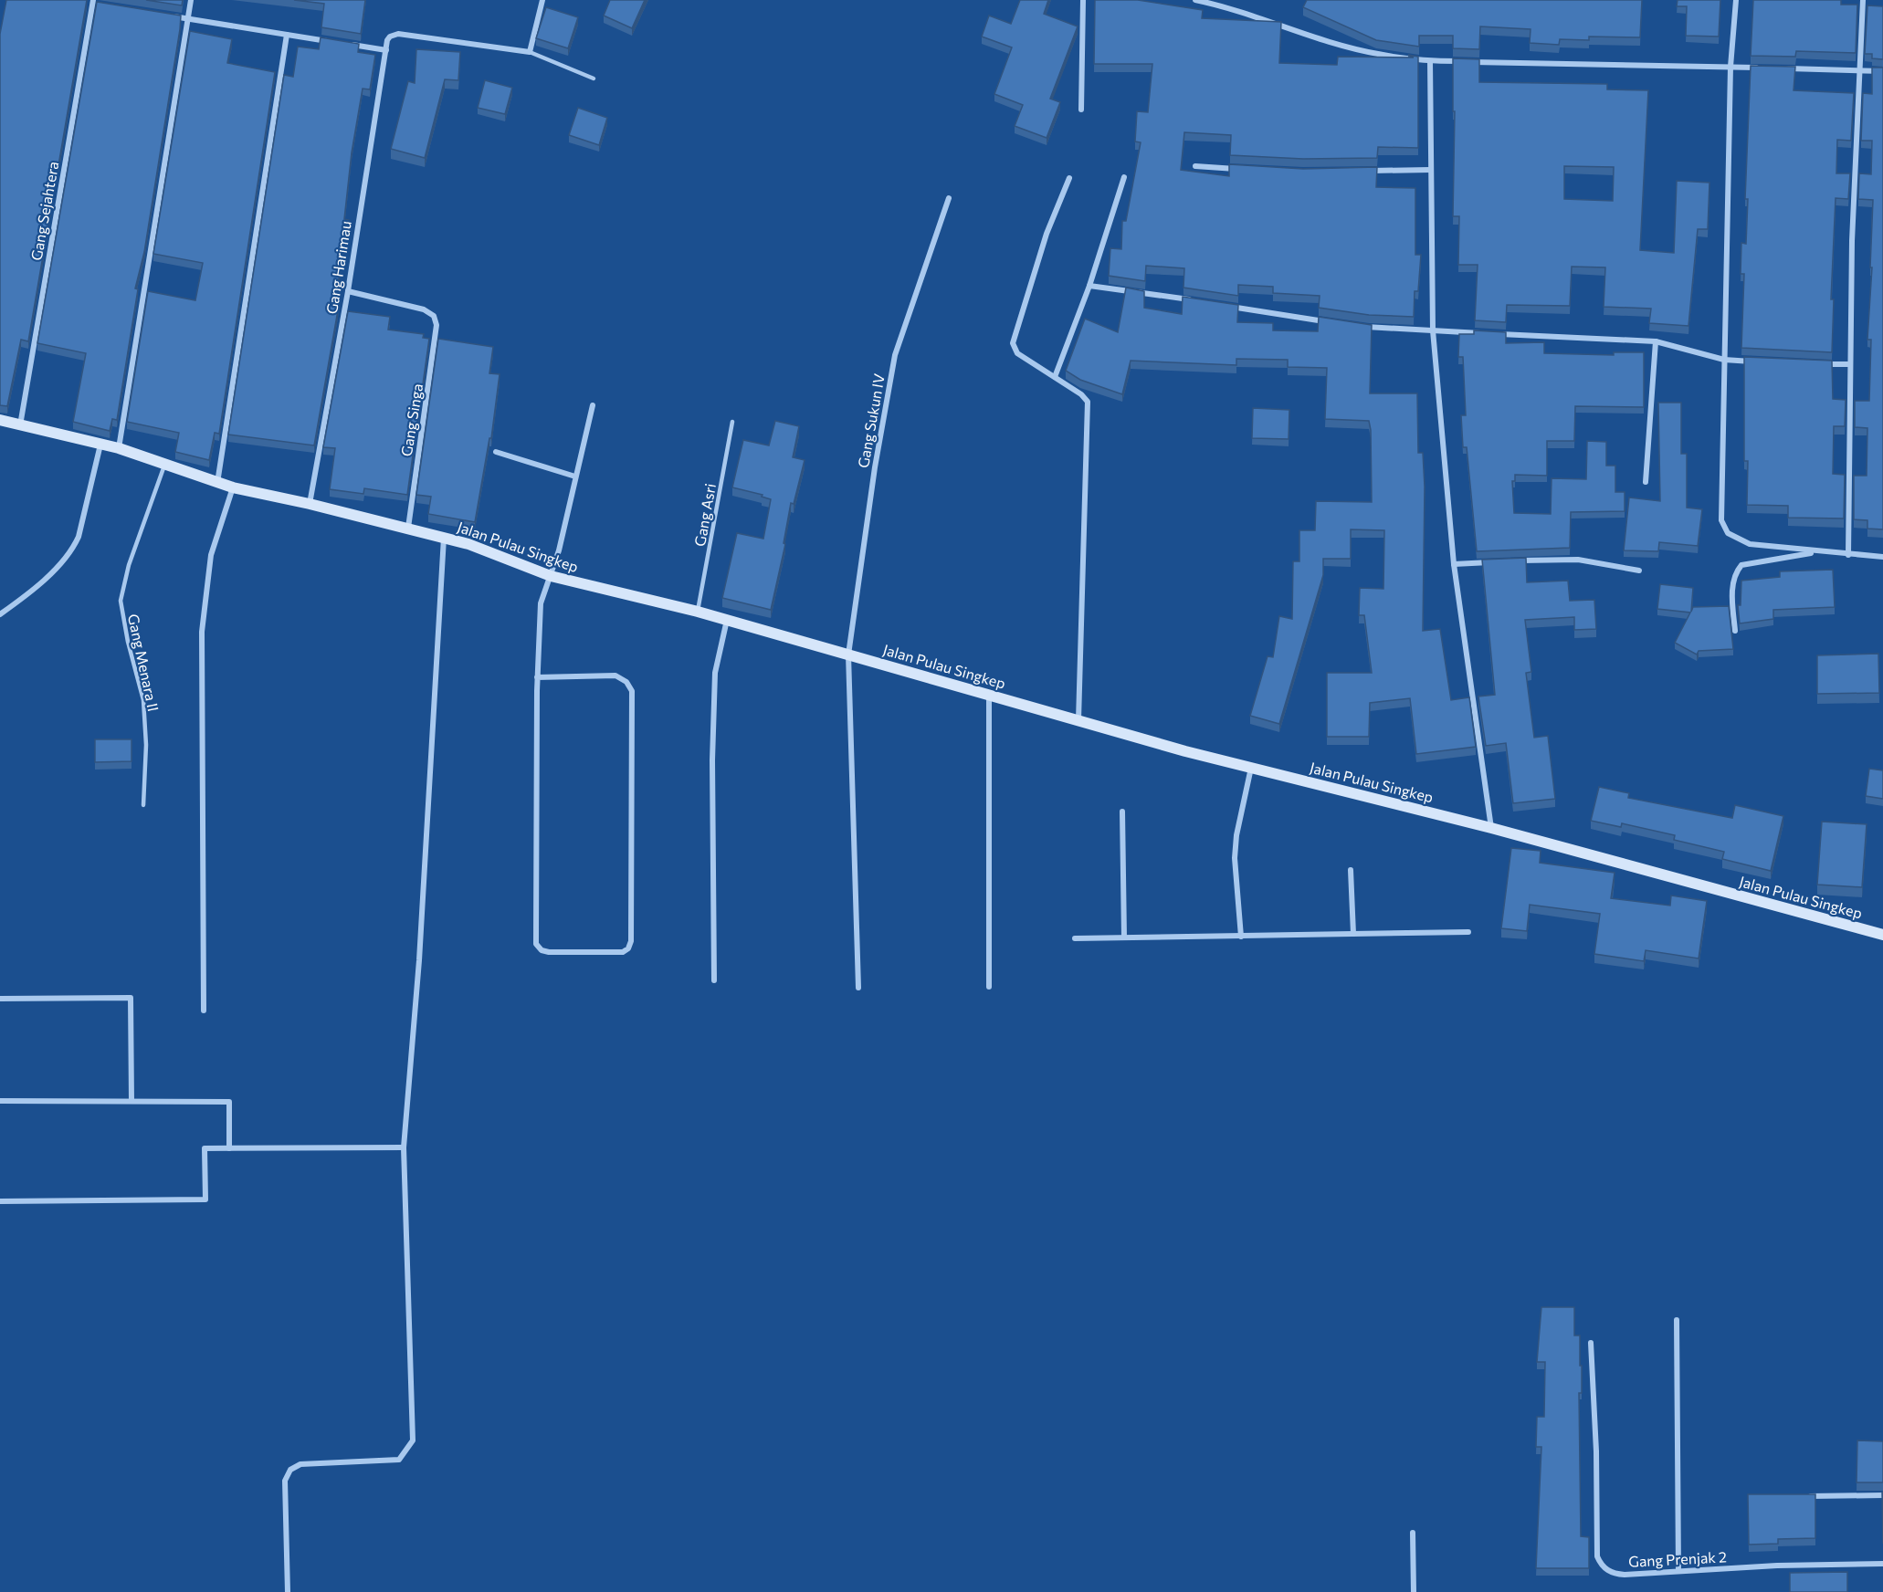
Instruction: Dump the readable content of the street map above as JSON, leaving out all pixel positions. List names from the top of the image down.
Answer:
{
  "streets": {
    "street": [
      "Gang Sejahtera",
      "Gang Harimau",
      "Gang Singa",
      "Gang Sukun IV",
      "Jalan Pulau Singkep",
      "Gang Prenjak 2"
    ],
    "lane": ["Gang Asri", "Gang Menara II"]
  },
  "crossings": [
    ["Gang Sejahtera", "Jalan Pulau Singkep"],
    ["Gang Harimau", "Gang Singa"],
    ["Gang Harimau", "Jalan Pulau Singkep"],
    ["Gang Singa", "Jalan Pulau Singkep"],
    ["Gang Sukun IV", "Jalan Pulau Singkep"],
    ["Gang Asri", "Jalan Pulau Singkep"],
    ["Jalan Pulau Singkep", "Gang Menara II"]
  ]
}
